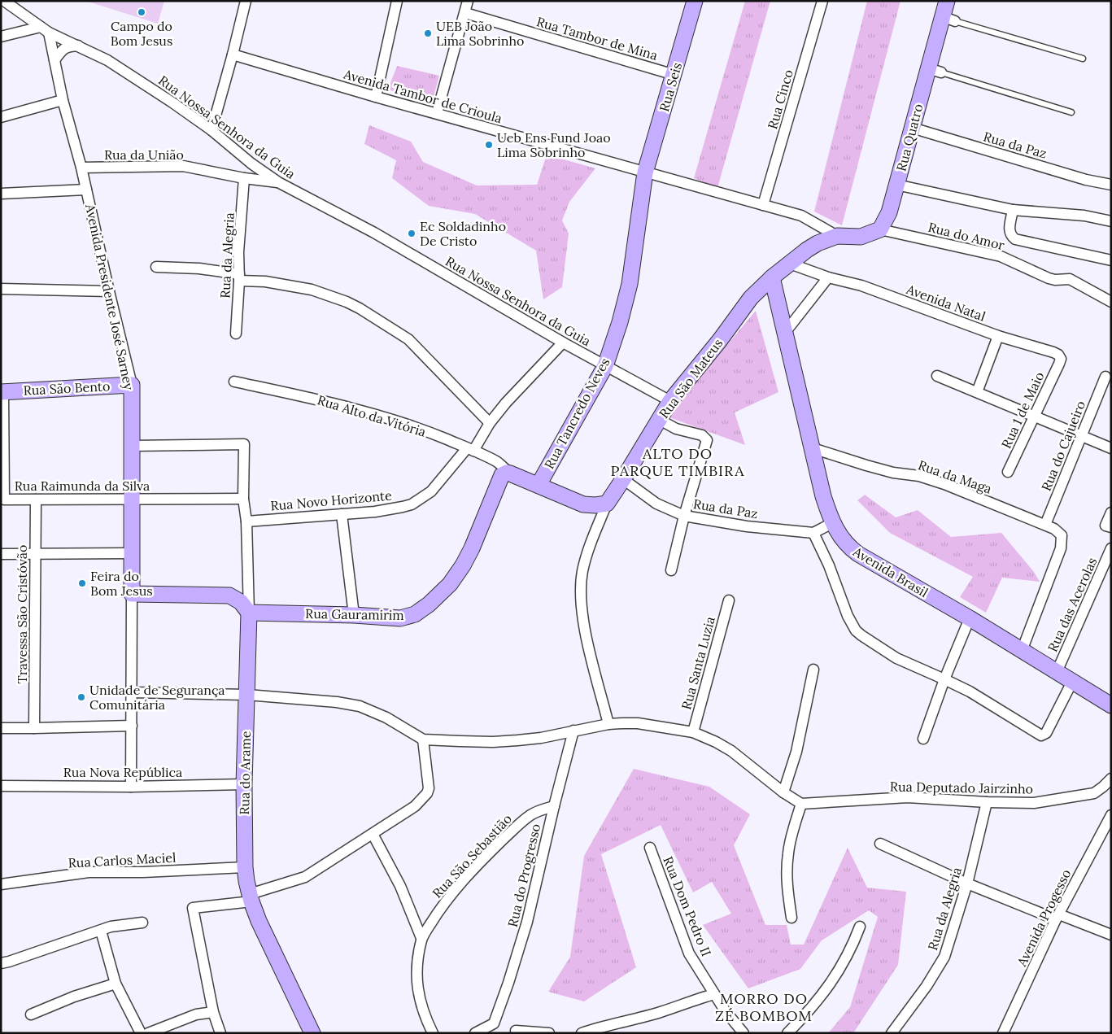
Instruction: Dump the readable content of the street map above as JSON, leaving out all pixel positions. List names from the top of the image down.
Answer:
{
  "streets": {
    "street": [
      "Rua Tambor de Mina",
      "Rua Seis",
      "Avenida Tambor de Crioula",
      "Rua Cinco",
      "Rua Nossa Senhora da Guia",
      "Rua Quatro",
      "Rua da Paz",
      "Rua da União",
      "Rua do Amor",
      "Rua da Alegria",
      "Avenida Presidente José Sarney",
      "Avenida Natal",
      "Rua São Mateus",
      "Rua São Bento",
      "Rua 1 de Maio",
      "Rua Tancredo Neves",
      "Rua Alto da Vitória",
      "Rua do Cajueiro",
      "Rua da Maga",
      "Rua Raimunda da Silva",
      "Rua Novo Horizonte",
      "Avenida Brasil",
      "Rua das Acerolas",
      "Travessa São Cristóvão",
      "Rua Gauramirim",
      "Rua Santa Luzia",
      "Rua Nova República",
      "Rua do Arame",
      "Rua Deputado Jairzinho",
      "Rua São Sebastião",
      "Rua Carlos Maciel",
      "Rua do Progresso",
      "Rua Dom Pedro II",
      "Avenida Progesso"
    ]
  },
  "crossings": [
    ["Rua Tambor de Mina", "Rua Seis"],
    ["Rua Seis", "Avenida Tambor de Crioula"],
    ["Rua Seis", "Rua Tancredo Neves"],
    ["Avenida Tambor de Crioula", "Rua Cinco"],
    ["Avenida Tambor de Crioula", "Rua São Mateus"],
    ["Avenida Tambor de Crioula", "Rua Tancredo Neves"],
    ["Rua Nossa Senhora da Guia", "Rua da União"],
    ["Rua Nossa Senhora da Guia", "Avenida Presidente José Sarney"],
    ["Rua Nossa Senhora da Guia", "Rua São Mateus"],
    ["Rua Nossa Senhora da Guia", "Rua Tancredo Neves"],
    ["Rua Nossa Senhora da Guia", "Rua Novo Horizonte"],
    ["Rua Quatro", "Rua da Paz"],
    ["Rua Quatro", "Rua do Amor"],
    ["Rua da Paz", "Rua São Mateus"],
    ["Rua da União", "Rua da Alegria"],
    ["Rua da União", "Avenida Presidente José Sarney"],
    ["Rua da Alegria", "Rua Deputado Jairzinho"],
    ["Avenida Presidente José Sarney", "Rua São Bento"],
    ["Avenida Presidente José Sarney", "Rua Raimunda da Silva"],
    ["Avenida Presidente José Sarney", "Rua Nova República"],
    ["Avenida Natal", "Rua São Mateus"],
    ["Avenida Natal", "Rua 1 de Maio"],
    ["Rua São Mateus", "Rua Alto da Vitória"],
    ["Rua São Mateus", "Avenida Brasil"],
    ["Rua São Bento", "Rua Raimunda da Silva"],
    ["Rua Tancredo Neves", "Rua Alto da Vitória"],
    ["Rua Alto da Vitória", "Rua Novo Horizonte"],
    ["Rua Alto da Vitória", "Rua Gauramirim"],
    ["Rua do Cajueiro", "Rua da Maga"],
    ["Rua da Maga", "Avenida Brasil"],
    ["Rua Raimunda da Silva", "Travessa São Cristóvão"],
    ["Rua Raimunda da Silva", "Rua do Arame"],
    ["Rua Novo Horizonte", "Rua do Arame"],
    ["Avenida Brasil", "Rua das Acerolas"],
    ["Rua Gauramirim", "Rua do Arame"],
    ["Rua Nova República", "Rua do Arame"],
    ["Rua do Arame", "Rua Carlos Maciel"],
    ["Rua São Sebastião", "Rua do Progresso"]
  ],
  "districts": ["ALTO DO PARQUE TIMBIRA", "MORRO DO ZÉ BOMBOM"],
  "places": [
    "Campo do Bom Jesus",
    "UEB João Lima Sobrinho",
    "Ueb Ens Fund Joao Lima Sobrinho",
    "Ec Soldadinho De Cristo",
    "Feira do Bom Jesus",
    "Unidade de Segurança Comunitária"
  ]
}
